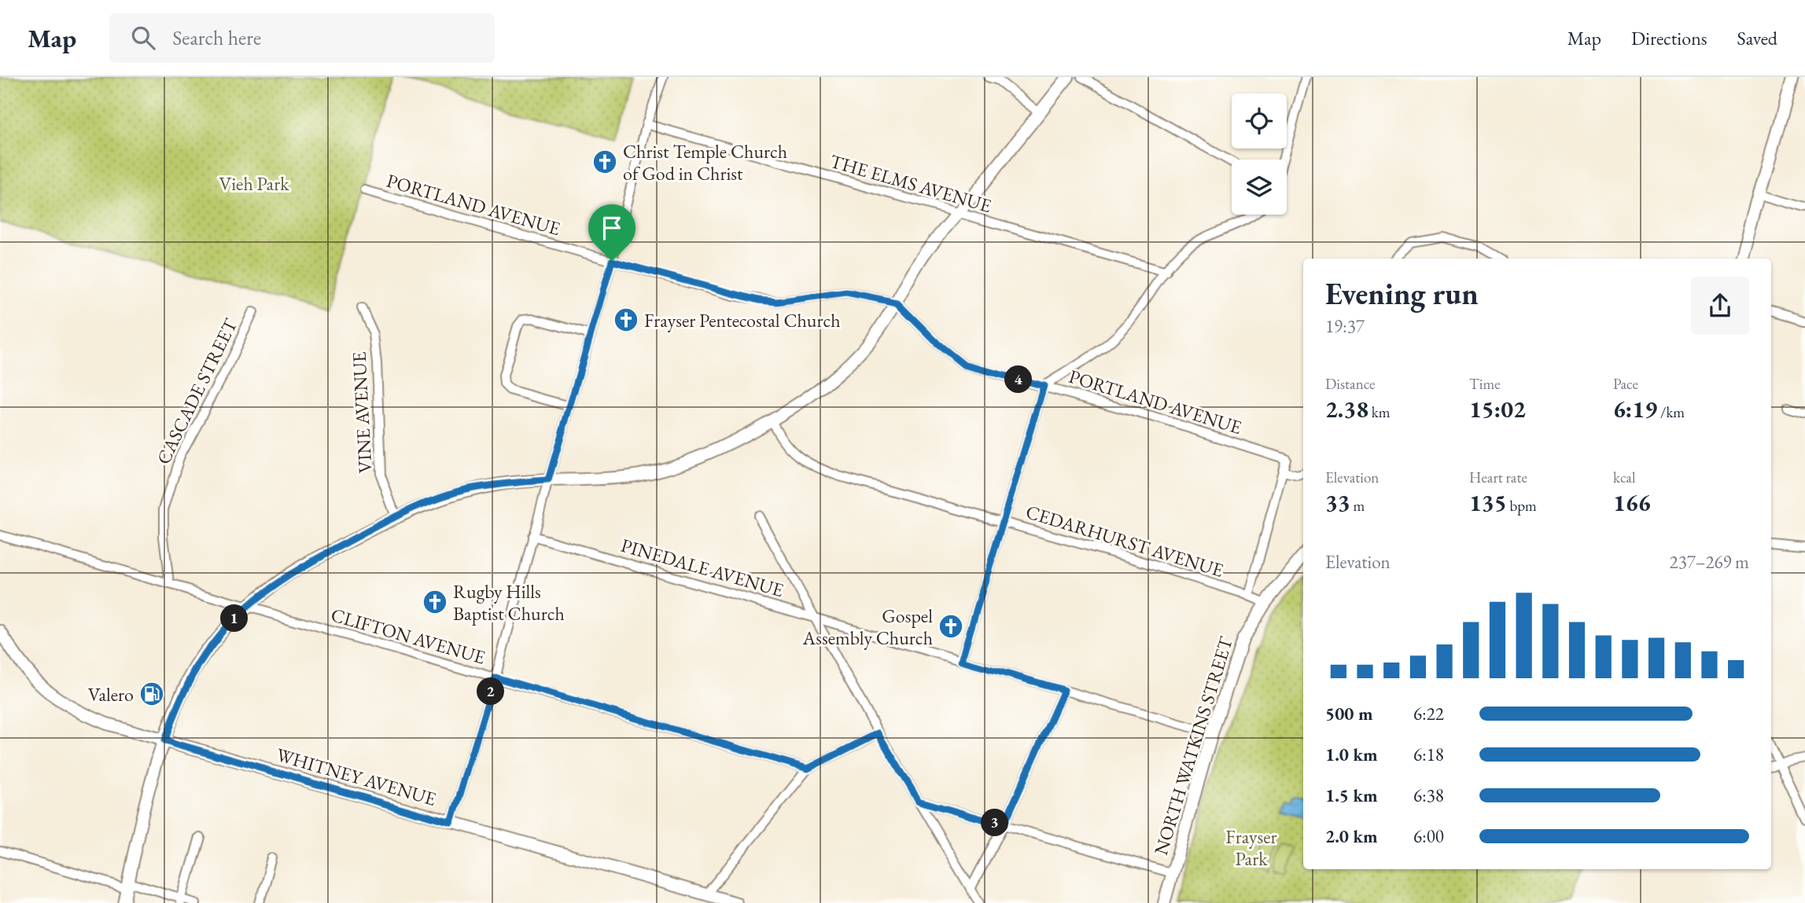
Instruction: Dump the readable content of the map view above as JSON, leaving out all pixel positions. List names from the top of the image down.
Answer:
{
  "streets": {
    "main road": ["NORTH WATKINS STREET", "WHITNEY AVENUE"],
    "street": [
      "THE ELMS AVENUE",
      "PORTLAND AVENUE",
      "CASCADE STREET",
      "VINE AVENUE",
      "CEDARHURST AVENUE",
      "PINEDALE AVENUE",
      "CLIFTON AVENUE"
    ]
  },
  "crossings": [
    ["CASCADE STREET", "CLIFTON AVENUE"],
    ["CEDARHURST AVENUE", "NORTH WATKINS STREET"],
    ["PINEDALE AVENUE", "NORTH WATKINS STREET"]
  ],
  "parks": ["Vieh Park", "Frayser Park"],
  "places": {
    "church": [
      "Christ Temple Church of God in Christ",
      "Frayser Pentecostal Church",
      "Rugby Hills Baptist Church",
      "Gospel Assembly Church"
    ],
    "fuel station": ["Valero"]
  },
  "page": {
    "header": "Map",
    "search": "Search here",
    "nav": ["Map", "Directions", "Saved"],
    "heading": ["Evening run", "19:37"],
    "stats": [
      ["Distance", "2.38 km"],
      ["Time", "15:02"],
      ["Pace", "6:19 /km"],
      ["Elevation", "33 m"],
      ["Heart rate", "135 bpm"],
      ["kcal", "166"]
    ],
    "pins": [
      "4",
      "1",
      "2",
      "3"
    ],
    "chart": ["Elevation", "237–269 m"],
    "list": [
      {
        "name": "500 m",
        "note": "6:22"
      },
      {
        "name": "1.0 km",
        "note": "6:18"
      },
      {
        "name": "1.5 km",
        "note": "6:38"
      },
      {
        "name": "2.0 km",
        "note": "6:00"
      }
    ]
  }
}
